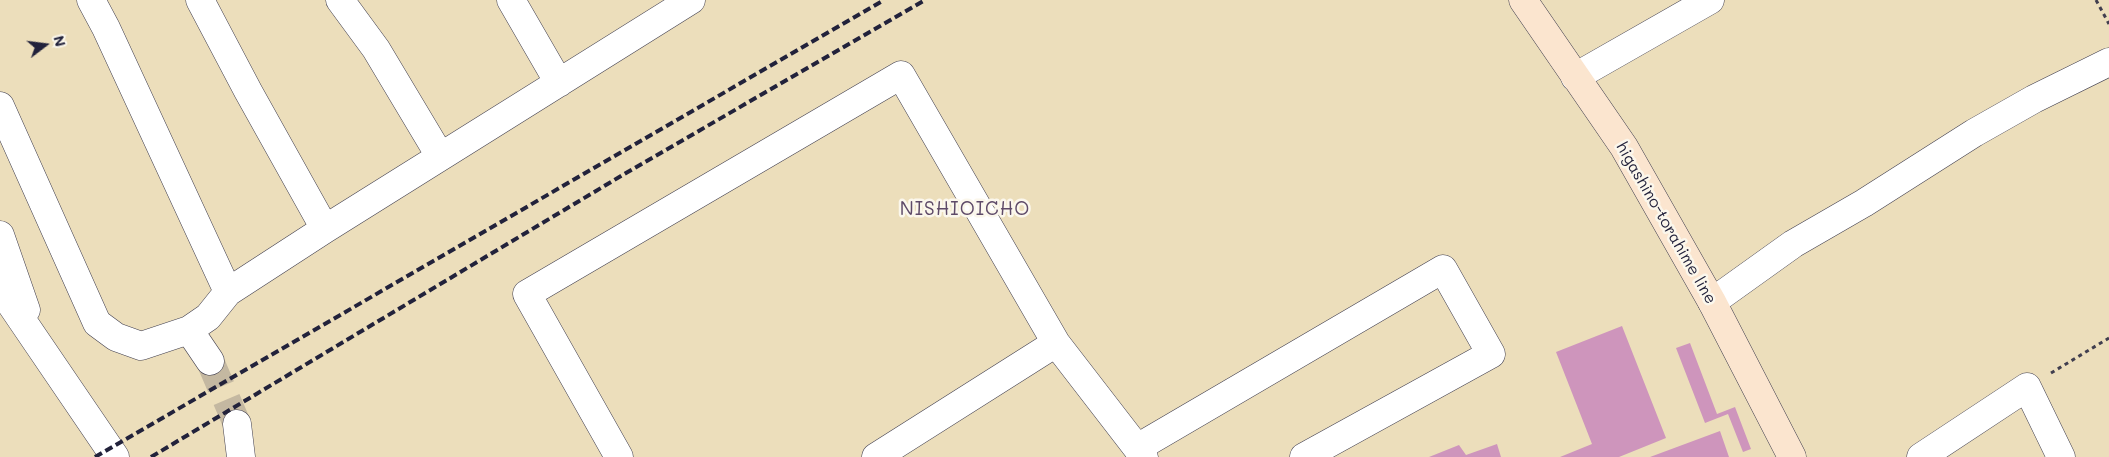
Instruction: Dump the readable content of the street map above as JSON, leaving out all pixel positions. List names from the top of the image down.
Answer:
{
  "streets": {
    "main road": ["higashino-torahime line"]
  },
  "districts": ["NISHIOICHO"],
  "north": "right"
}
